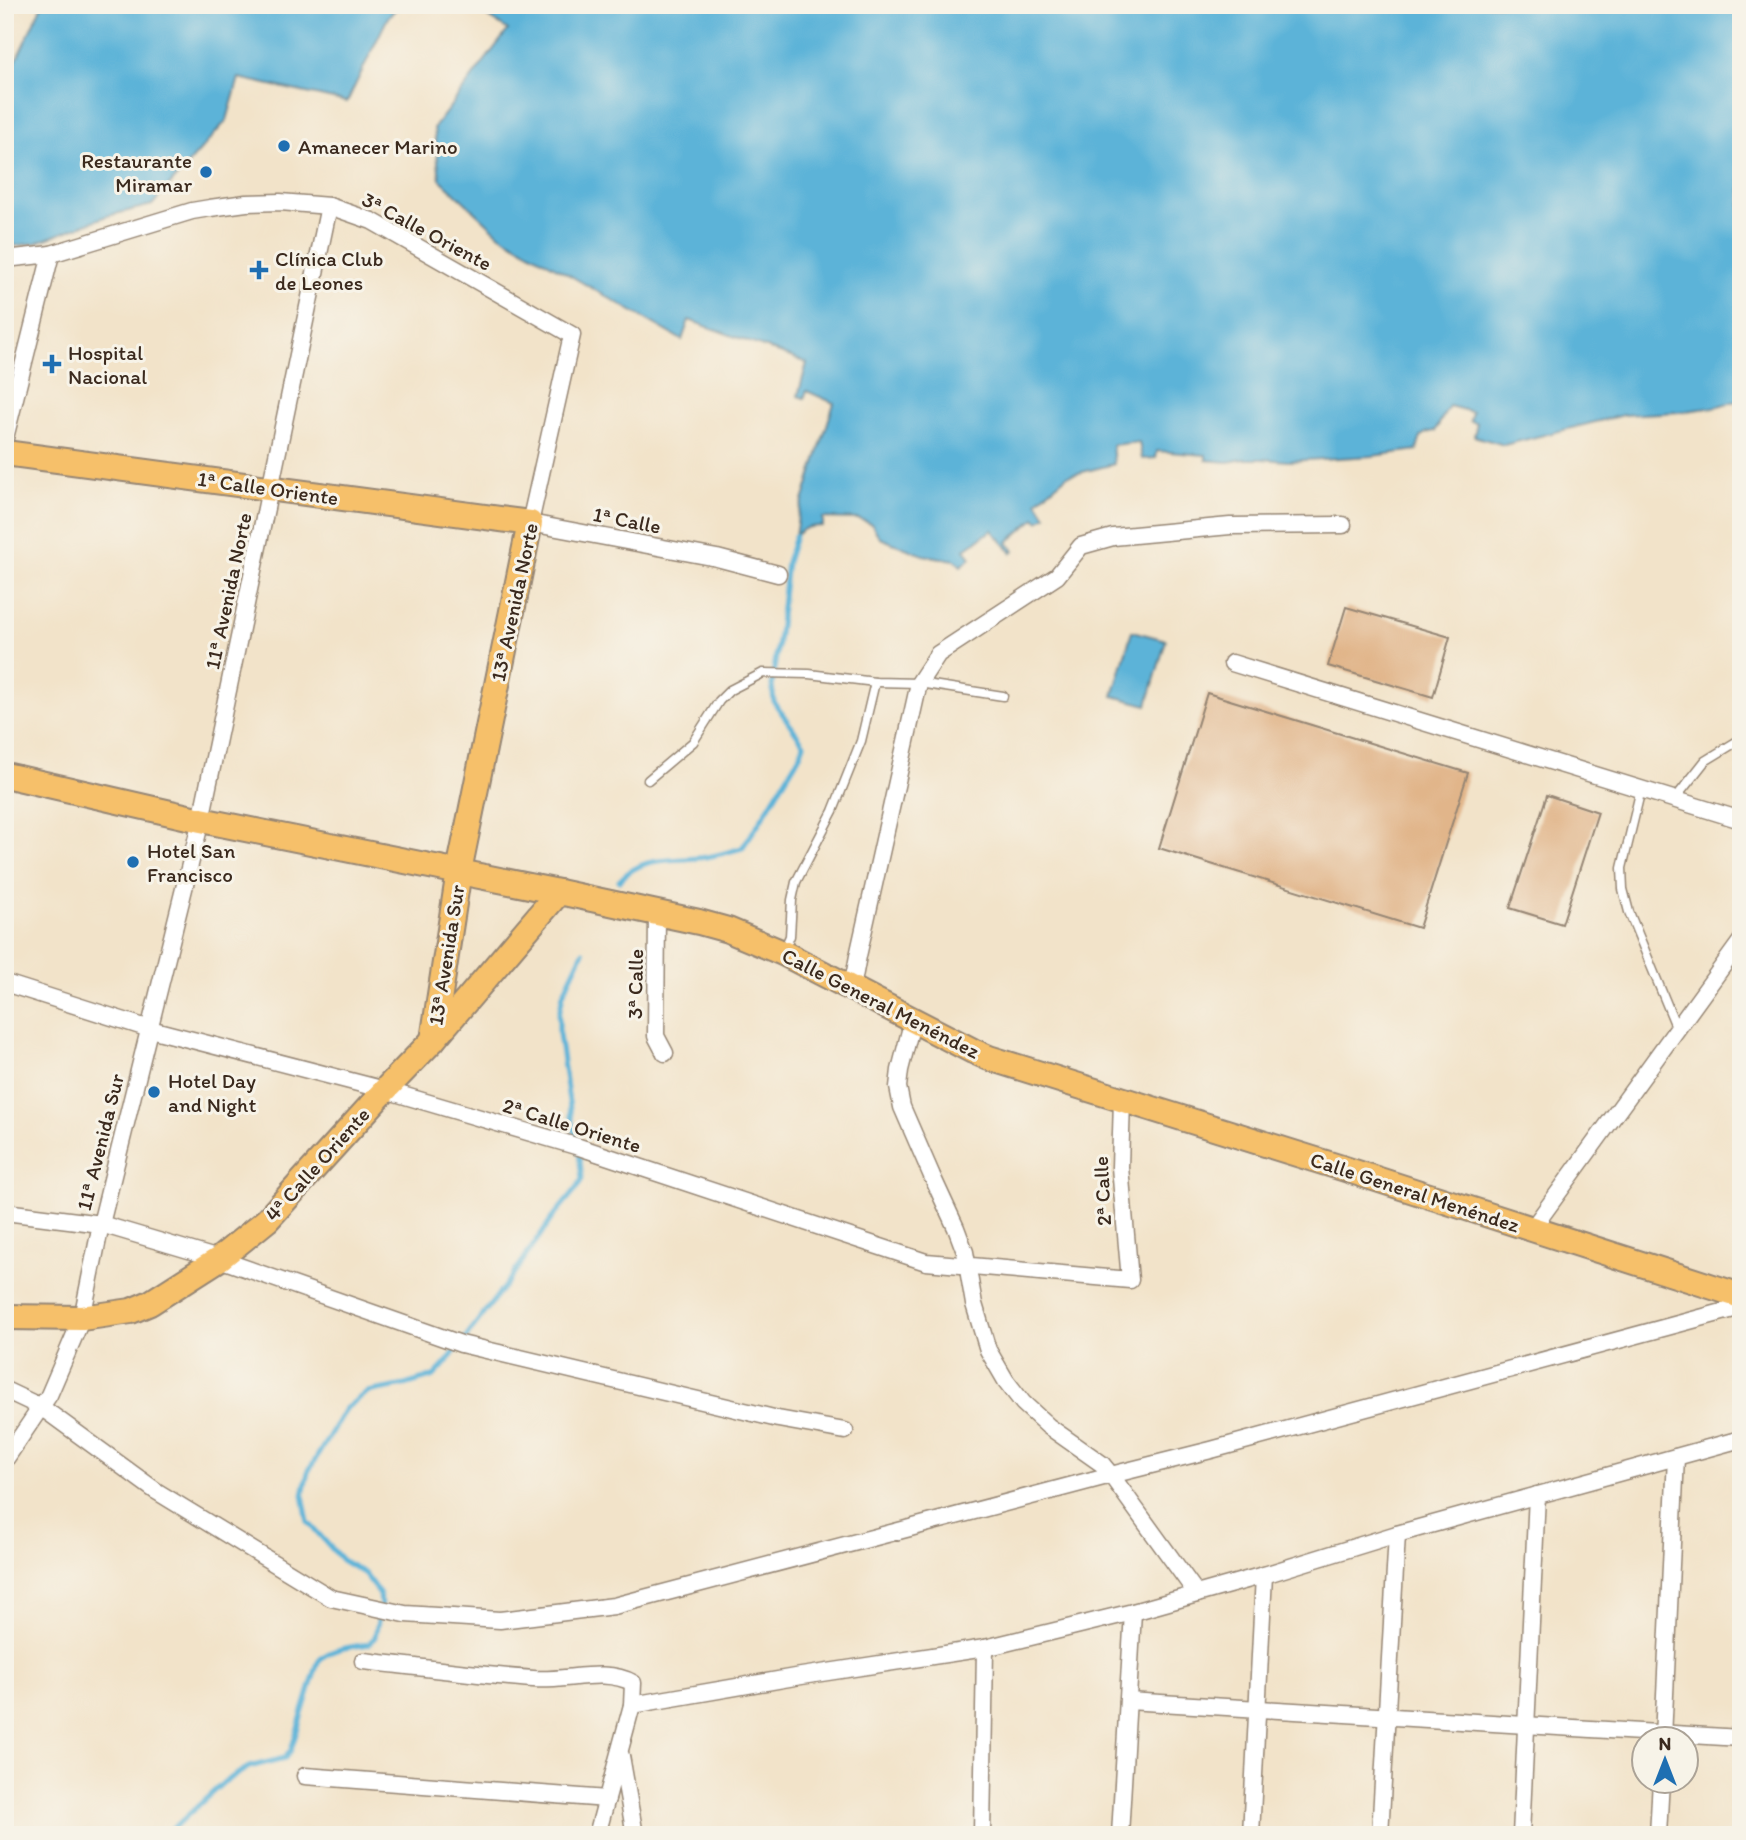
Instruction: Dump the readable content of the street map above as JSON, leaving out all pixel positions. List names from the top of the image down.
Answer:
{
  "streets": {
    "main road": [
      "1ª Calle Oriente",
      "13ª Avenida Norte",
      "13ª Avenida Sur",
      "Calle General Menéndez",
      "4ª Calle Oriente"
    ],
    "street": [
      "3ª Calle Oriente",
      "1ª Calle",
      "11ª Avenida Norte",
      "3ª Calle",
      "2ª Calle Oriente",
      "11ª Avenida Sur",
      "2ª Calle"
    ]
  },
  "crossings": [
    ["3ª Calle Oriente", "11ª Avenida Norte"],
    ["3ª Calle Oriente", "13ª Avenida Norte"],
    ["1ª Calle Oriente", "1ª Calle"],
    ["1ª Calle Oriente", "11ª Avenida Norte"],
    ["1ª Calle Oriente", "13ª Avenida Norte"],
    ["1ª Calle", "13ª Avenida Norte"],
    ["11ª Avenida Norte", "Calle General Menéndez"],
    ["11ª Avenida Norte", "11ª Avenida Sur"],
    ["13ª Avenida Norte", "13ª Avenida Sur"],
    ["13ª Avenida Norte", "Calle General Menéndez"],
    ["13ª Avenida Sur", "Calle General Menéndez"],
    ["13ª Avenida Sur", "4ª Calle Oriente"],
    ["3ª Calle", "Calle General Menéndez"],
    ["Calle General Menéndez", "11ª Avenida Sur"],
    ["Calle General Menéndez", "4ª Calle Oriente"],
    ["Calle General Menéndez", "2ª Calle"],
    ["2ª Calle Oriente", "11ª Avenida Sur"],
    ["2ª Calle Oriente", "4ª Calle Oriente"],
    ["2ª Calle Oriente", "2ª Calle"],
    ["11ª Avenida Sur", "4ª Calle Oriente"]
  ],
  "places": {
    "other": [
      "Amanecer Marino",
      "Restaurante Miramar",
      "Hotel San Francisco",
      "Hotel Day and Night"
    ],
    "health": ["Clínica Club de Leones", "Hospital Nacional"]
  },
  "north": "top"
}
